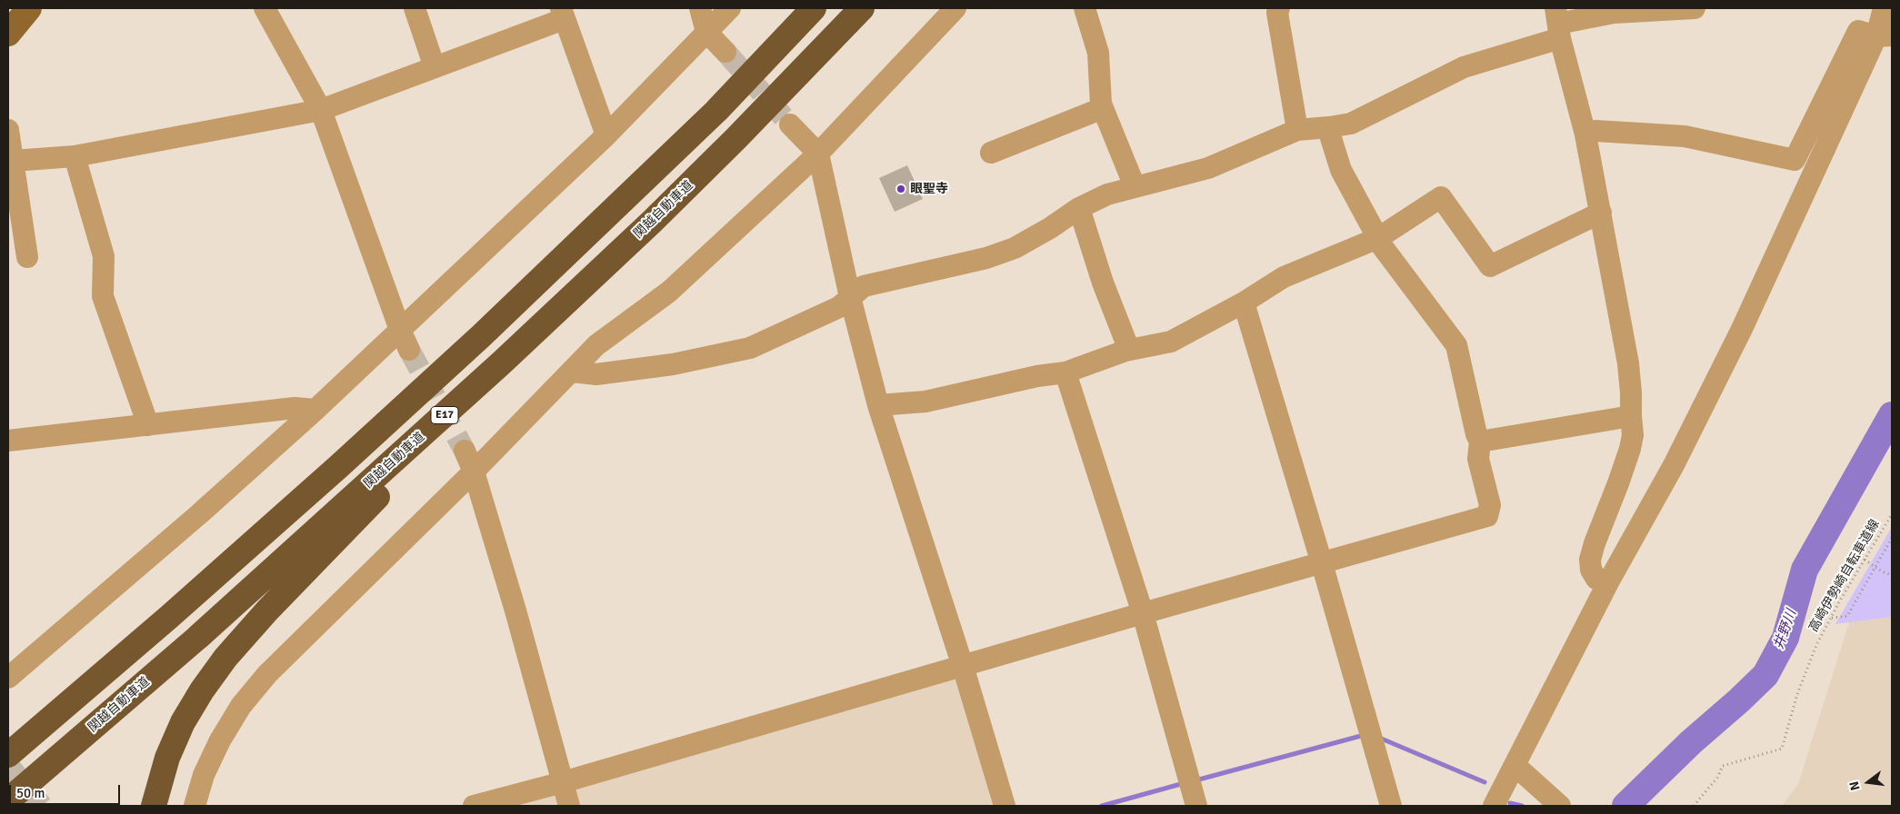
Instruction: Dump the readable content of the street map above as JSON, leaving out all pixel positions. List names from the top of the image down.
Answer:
{
  "streets": {
    "highway": ["関越自動車道", "E17"],
    "path": ["高崎伊勢崎自転車道線"]
  },
  "water": ["井野川"],
  "places": ["眼聖寺"],
  "scale_bar": "50 m",
  "north": "left"
}
